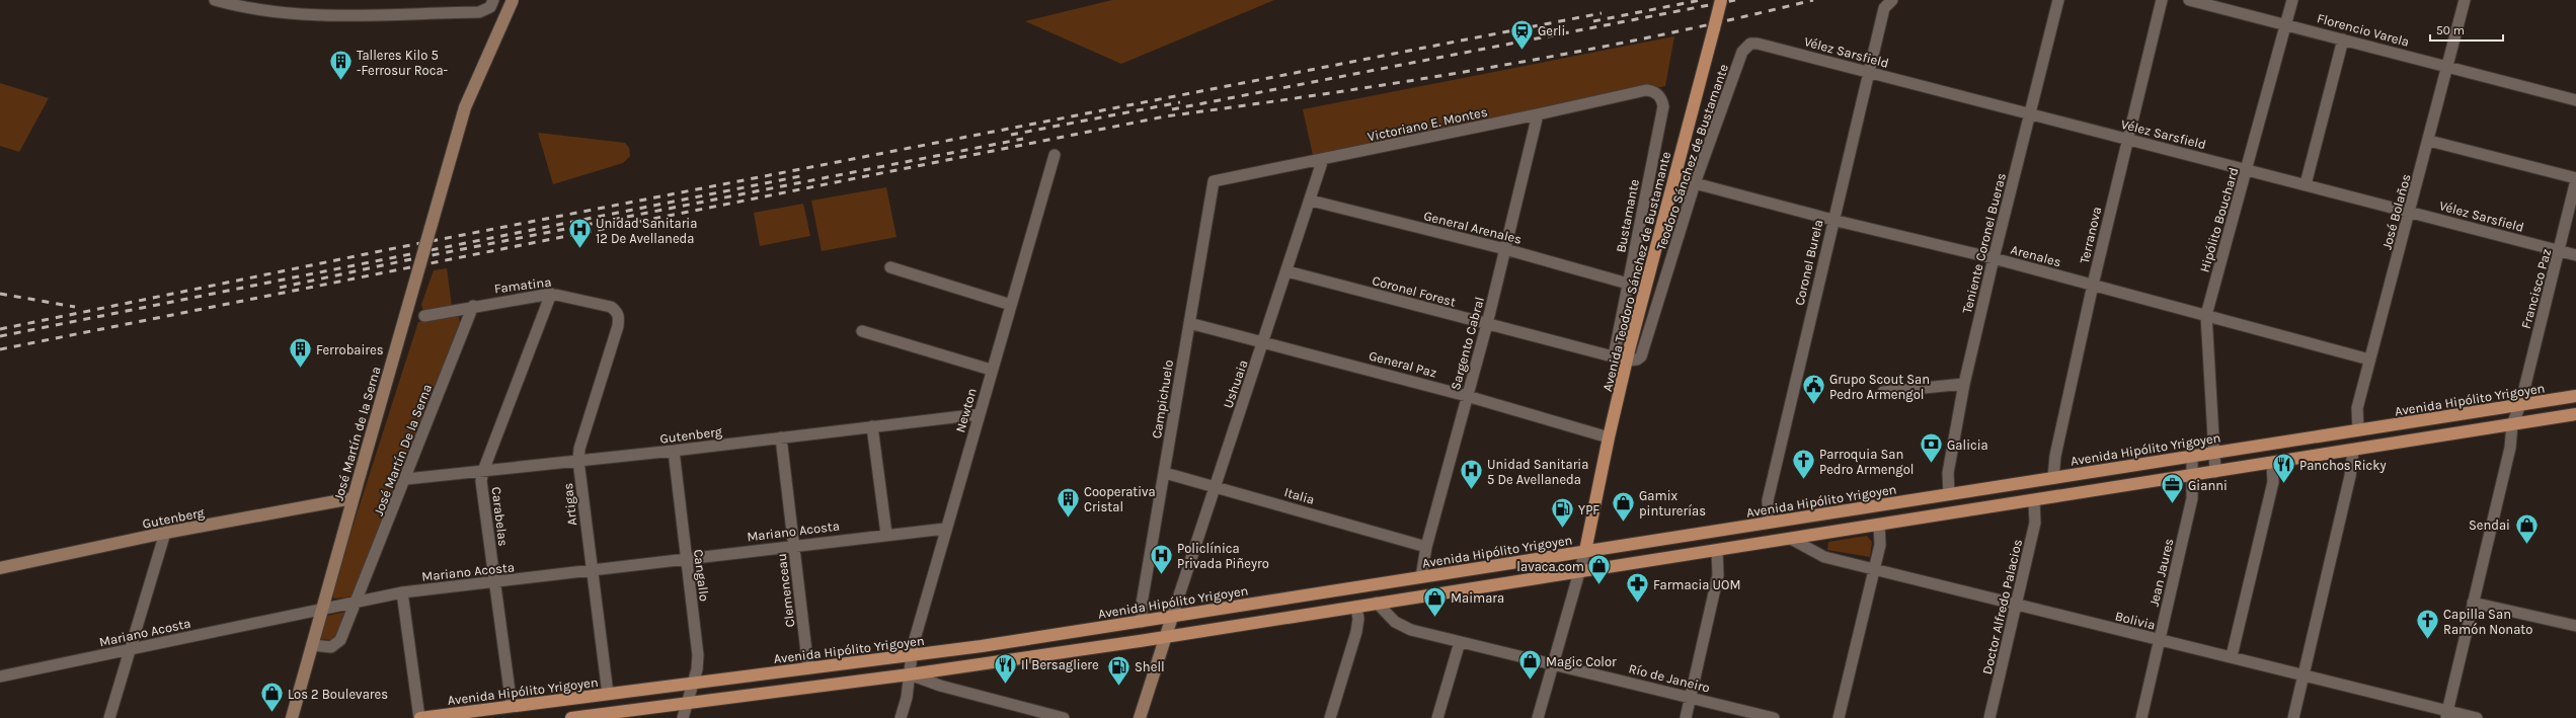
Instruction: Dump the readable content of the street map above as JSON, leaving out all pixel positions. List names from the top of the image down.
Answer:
{
  "streets": {
    "main road": ["Avenida Teodoro Sánchez de Bustamante", "Avenida Hipólito Yrigoyen"],
    "street": [
      "Florencio Varela",
      "Vélez Sarsfield",
      "Victoriano E. Montes",
      "Teodoro Sánchez de Bustamante",
      "José Bolaños",
      "Bustamante",
      "Hipólito Bouchard",
      "General Arenales",
      "Terranova",
      "Teniente Coronel Bueras",
      "Arenales",
      "Coronel Burela",
      "Famatina",
      "Francisco Paz",
      "Coronel Forest",
      "Sargento Cabral",
      "General Paz",
      "Ushuaia",
      "Campichuelo",
      "Newton",
      "José Martín de la Serna",
      "Gutenberg",
      "José Martín De la Serna",
      "Italia",
      "Artigas",
      "Carabelas",
      "Mariano Acosta",
      "Jean Jaures",
      "Cangallo",
      "Clemenceau",
      "Doctor Alfredo Palacios",
      "Bolivia",
      "Río de Janeiro"
    ]
  },
  "crossings": [
    ["Florencio Varela", "José Bolaños"],
    ["Florencio Varela", "Hipólito Bouchard"],
    ["Vélez Sarsfield", "Teodoro Sánchez de Bustamante"],
    ["Vélez Sarsfield", "José Bolaños"],
    ["Vélez Sarsfield", "Hipólito Bouchard"],
    ["Vélez Sarsfield", "Terranova"],
    ["Vélez Sarsfield", "Teniente Coronel Bueras"],
    ["Vélez Sarsfield", "Coronel Burela"],
    ["Vélez Sarsfield", "Francisco Paz"],
    ["Victoriano E. Montes", "Bustamante"],
    ["Victoriano E. Montes", "Sargento Cabral"],
    ["Victoriano E. Montes", "Ushuaia"],
    ["Victoriano E. Montes", "Campichuelo"],
    ["Teodoro Sánchez de Bustamante", "Arenales"],
    ["Teodoro Sánchez de Bustamante", "Avenida Teodoro Sánchez de Bustamante"],
    ["Teodoro Sánchez de Bustamante", "Coronel Forest"],
    ["José Bolaños", "Arenales"],
    ["José Bolaños", "Avenida Hipólito Yrigoyen"],
    ["Bustamante", "General Arenales"],
    ["Bustamante", "Coronel Forest"],
    ["Hipólito Bouchard", "Arenales"],
    ["Hipólito Bouchard", "Avenida Hipólito Yrigoyen"],
    ["General Arenales", "Sargento Cabral"],
    ["General Arenales", "Ushuaia"],
    ["Terranova", "Arenales"],
    ["Terranova", "Avenida Hipólito Yrigoyen"],
    ["Teniente Coronel Bueras", "Arenales"],
    ["Teniente Coronel Bueras", "Avenida Hipólito Yrigoyen"],
    ["Arenales", "Coronel Burela"],
    ["Coronel Burela", "Avenida Hipólito Yrigoyen"],
    ["Avenida Teodoro Sánchez de Bustamante", "Coronel Forest"],
    ["Avenida Teodoro Sánchez de Bustamante", "General Paz"],
    ["Avenida Teodoro Sánchez de Bustamante", "Avenida Hipólito Yrigoyen"],
    ["Famatina", "José Martín De la Serna"],
    ["Famatina", "Artigas"],
    ["Famatina", "Carabelas"],
    ["Francisco Paz", "Avenida Hipólito Yrigoyen"],
    ["Francisco Paz", "Bolivia"],
    ["Coronel Forest", "Sargento Cabral"],
    ["Coronel Forest", "Ushuaia"],
    ["Sargento Cabral", "General Paz"],
    ["Sargento Cabral", "Avenida Hipólito Yrigoyen"],
    ["Sargento Cabral", "Italia"],
    ["General Paz", "Ushuaia"],
    ["General Paz", "Campichuelo"],
    ["Ushuaia", "Avenida Hipólito Yrigoyen"],
    ["Ushuaia", "Italia"],
    ["Campichuelo", "Avenida Hipólito Yrigoyen"],
    ["Campichuelo", "Italia"],
    ["Avenida Hipólito Yrigoyen", "Newton"],
    ["Avenida Hipólito Yrigoyen", "Artigas"],
    ["Avenida Hipólito Yrigoyen", "Carabelas"],
    ["Avenida Hipólito Yrigoyen", "Jean Jaures"],
    ["Avenida Hipólito Yrigoyen", "Cangallo"],
    ["Avenida Hipólito Yrigoyen", "Clemenceau"],
    ["Newton", "Gutenberg"],
    ["Newton", "Mariano Acosta"],
    ["José Martín de la Serna", "Gutenberg"],
    ["José Martín de la Serna", "José Martín De la Serna"],
    ["José Martín de la Serna", "Mariano Acosta"],
    ["Gutenberg", "José Martín De la Serna"],
    ["Gutenberg", "Artigas"],
    ["Gutenberg", "Carabelas"],
    ["Gutenberg", "Cangallo"],
    ["Gutenberg", "Clemenceau"],
    ["José Martín De la Serna", "Mariano Acosta"],
    ["Artigas", "Mariano Acosta"],
    ["Carabelas", "Mariano Acosta"],
    ["Mariano Acosta", "Cangallo"],
    ["Mariano Acosta", "Clemenceau"],
    ["Jean Jaures", "Bolivia"],
    ["Doctor Alfredo Palacios", "Bolivia"]
  ],
  "places": {
    "station": ["Gerli"],
    "building": ["Talleres Kilo 5 -Ferrosur Roca-", "Ferrobaires", "Cooperativa Cristal"],
    "hospital": ["Unidad Sanitaria 12 De Avellaneda", "Unidad Sanitaria 5 De Avellaneda", "Policlínica Privada Piñeyro"],
    "public building": ["Grupo Scout San Pedro Armengol"],
    "bank": ["Galicia"],
    "church": ["Parroquia San Pedro Armengol", "Capilla San Ramón Nonato"],
    "restaurant": ["Panchos Ricky", "Il Bersagliere"],
    "office": ["Gianni"],
    "shop": [
      "Gamix pinturerías",
      "Sendai",
      "lavaca.com",
      "Maimara",
      "Magic Color",
      "Los 2 Boulevares"
    ],
    "fuel station": ["YPF", "Shell"],
    "pharmacy": ["Farmacia UOM"]
  },
  "scale_bar": "50 m"
}
